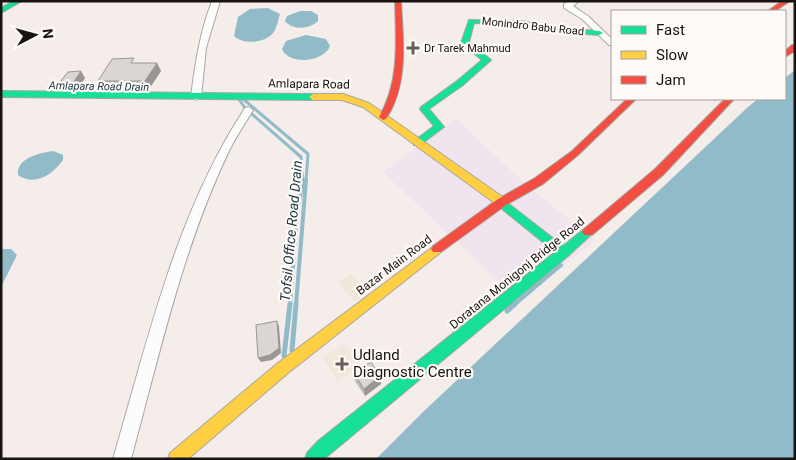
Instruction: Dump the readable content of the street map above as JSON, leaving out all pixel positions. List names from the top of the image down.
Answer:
{
  "streets": {
    "street": [
      "Monindro Babu Road",
      "Amlapara Road",
      "Bazar Main Road",
      "Doratana Monigonj Bridge Road"
    ]
  },
  "crossings": [
    ["Monindro Babu Road", "Amlapara Road"],
    ["Amlapara Road", "Bazar Main Road"],
    ["Amlapara Road", "Doratana Monigonj Bridge Road"]
  ],
  "water": ["Amlapara Road Drain", "Tofsil Office Road Drain"],
  "places": {
    "health": ["Dr Tarek Mahmud", "Udland Diagnostic Centre"]
  },
  "legend": ["Fast", "Slow", "Jam"],
  "north": "right"
}
